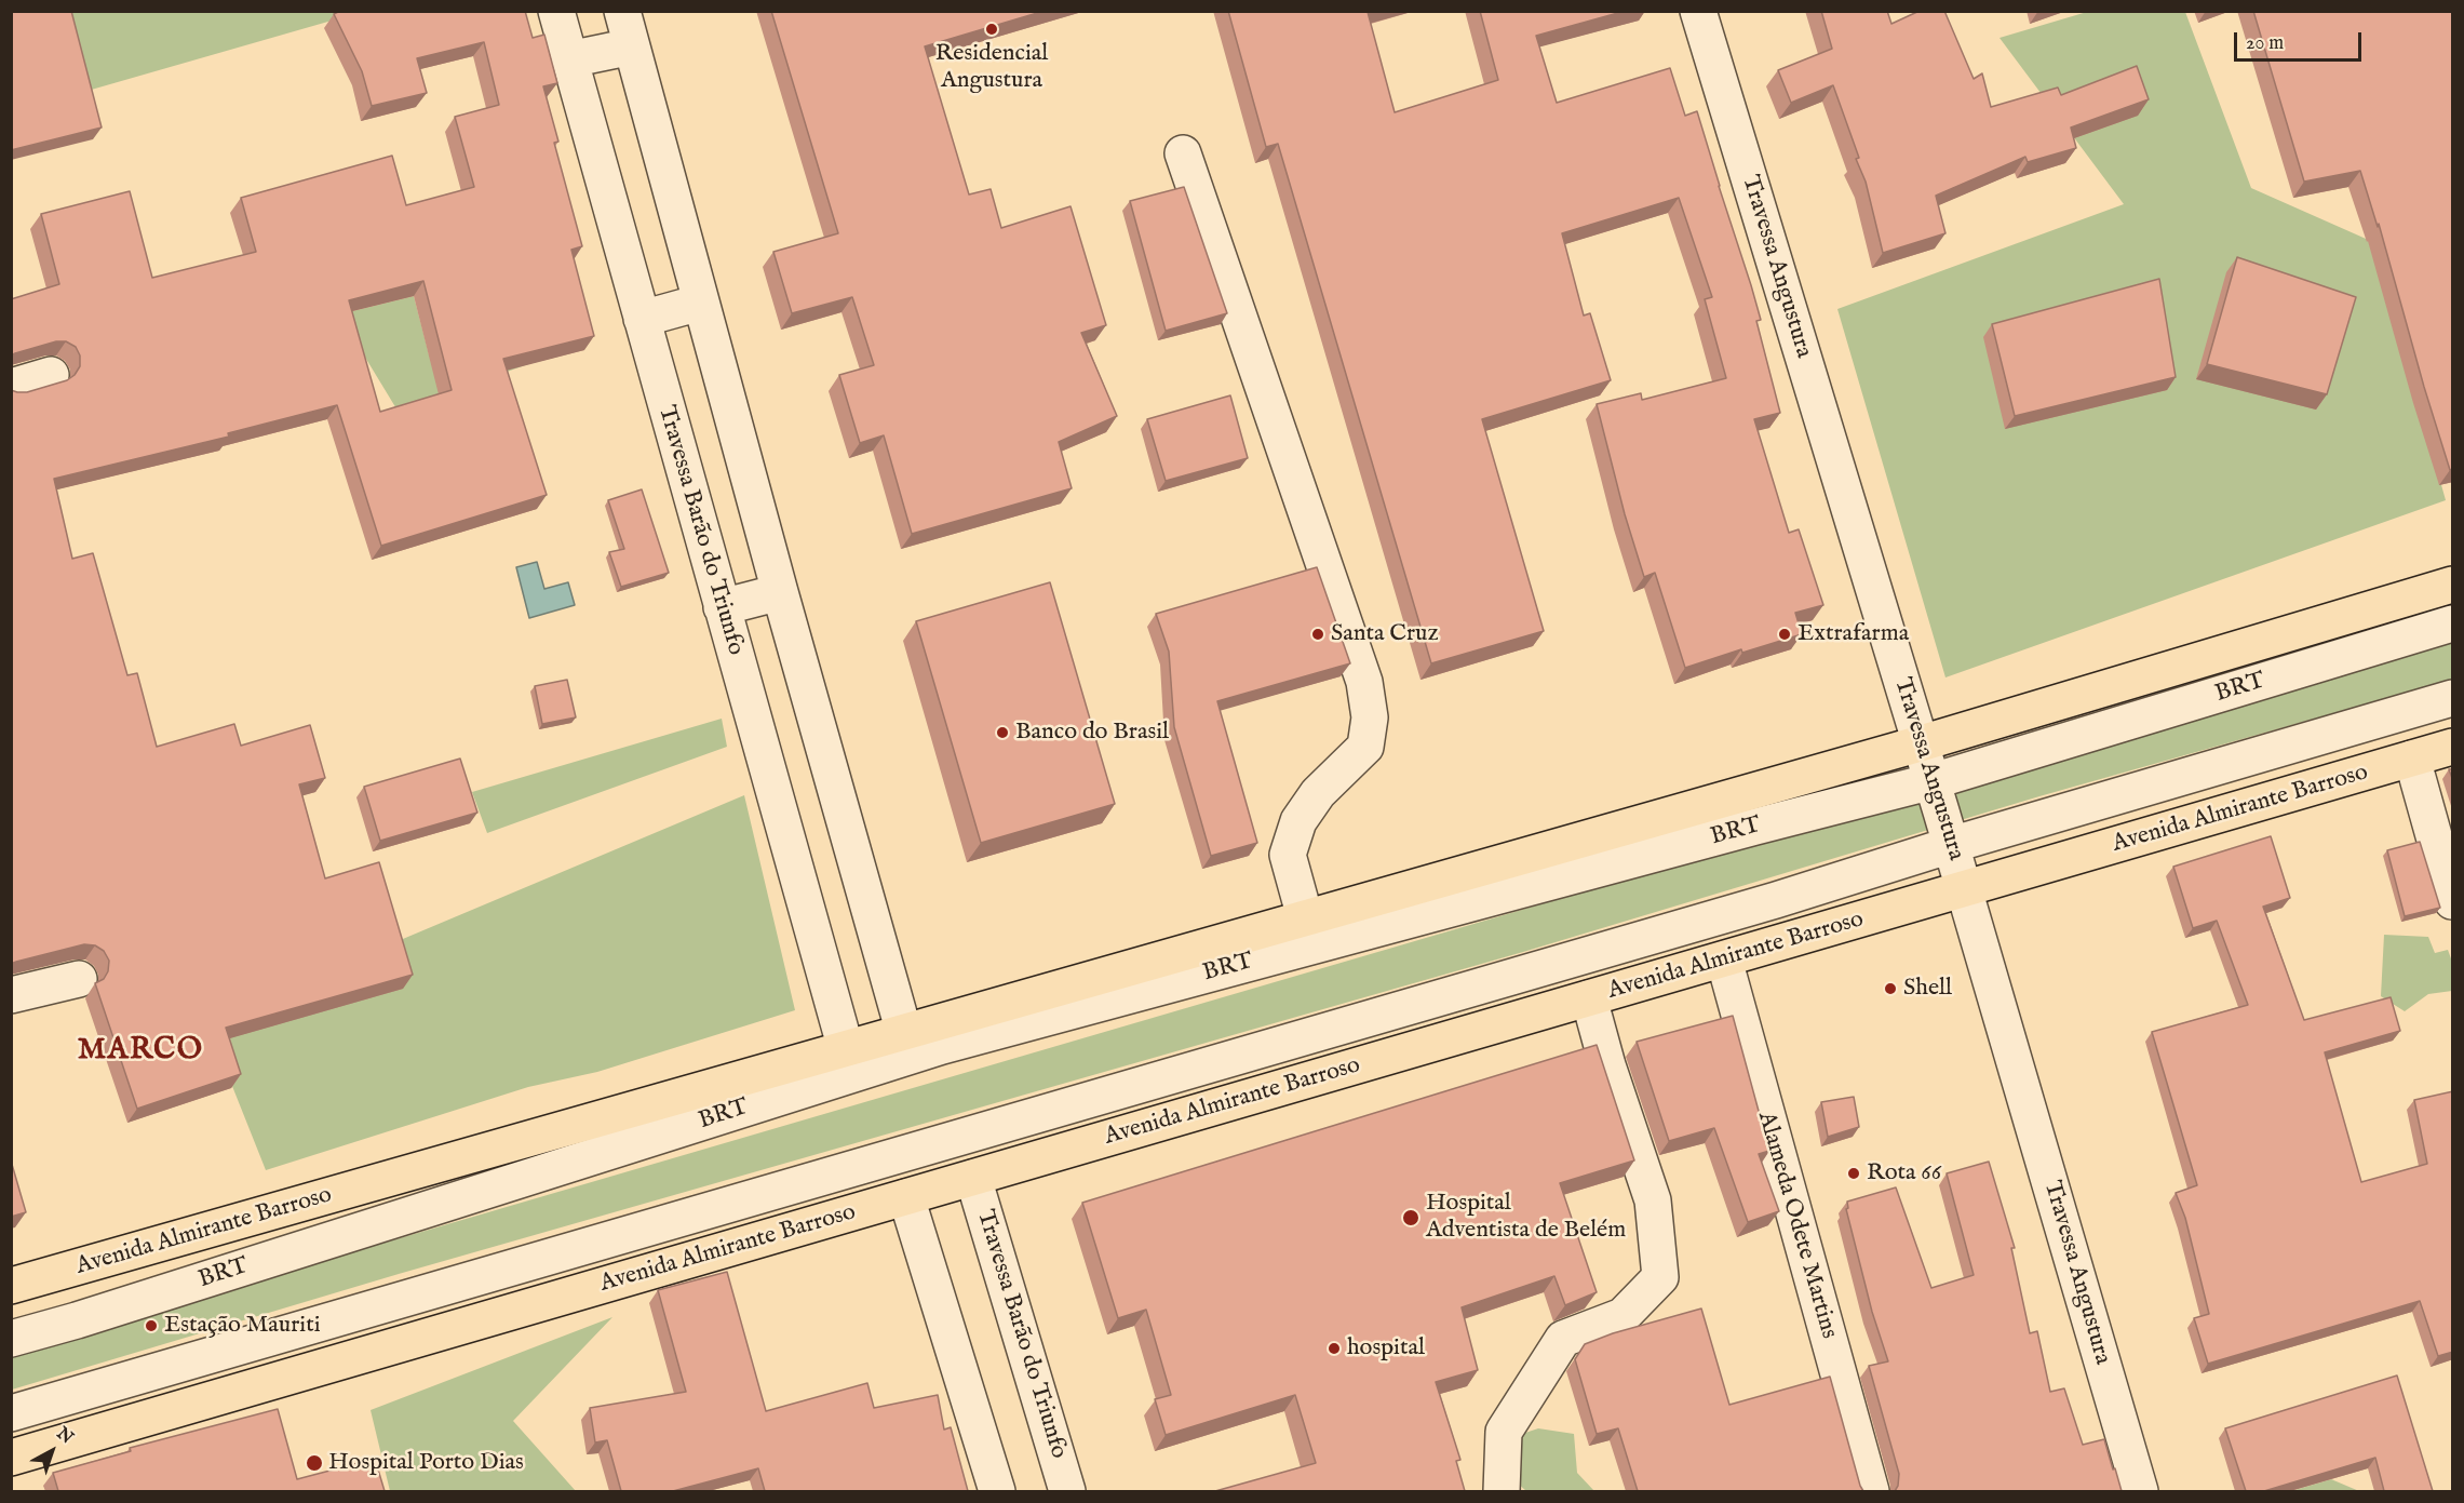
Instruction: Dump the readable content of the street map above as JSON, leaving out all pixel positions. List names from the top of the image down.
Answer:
{
  "streets": {
    "highway": ["Avenida Almirante Barroso"],
    "street": [
      "Travessa Angustura",
      "Travessa Barão do Triunfo",
      "BRT",
      "Alameda Odete Martins"
    ]
  },
  "crossings": [
    ["Travessa Angustura", "BRT"],
    ["Travessa Angustura", "Avenida Almirante Barroso"],
    ["Travessa Barão do Triunfo", "Avenida Almirante Barroso"],
    ["Avenida Almirante Barroso", "Alameda Odete Martins"]
  ],
  "districts": ["MARCO"],
  "places": [
    "Residencial Angustura",
    "Santa Cruz",
    "Extrafarma",
    "Banco do Brasil",
    "Shell",
    "Rota 66",
    "Hospital Adventista de Belém",
    "Estação Mauriti",
    "hospital",
    "Hospital Porto Dias"
  ],
  "scale_bar": "20 m",
  "north": "top right"
}
